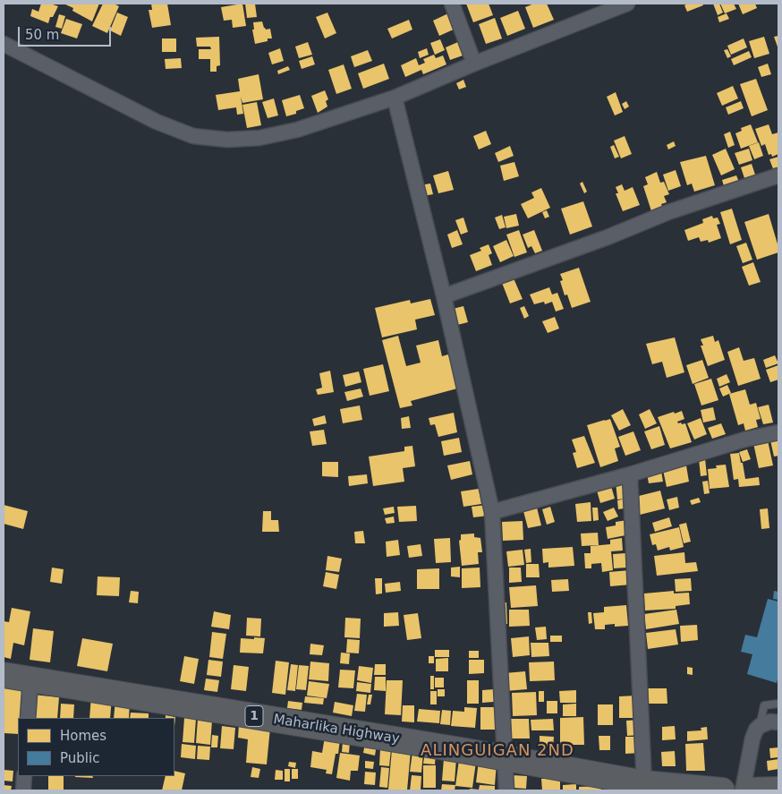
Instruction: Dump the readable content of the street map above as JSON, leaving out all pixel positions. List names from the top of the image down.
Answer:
{
  "streets": {
    "highway": ["1", "Maharlika Highway"]
  },
  "districts": ["ALINGUIGAN 2ND"],
  "legend": ["Homes", "Public"],
  "scale_bar": "50 m"
}
